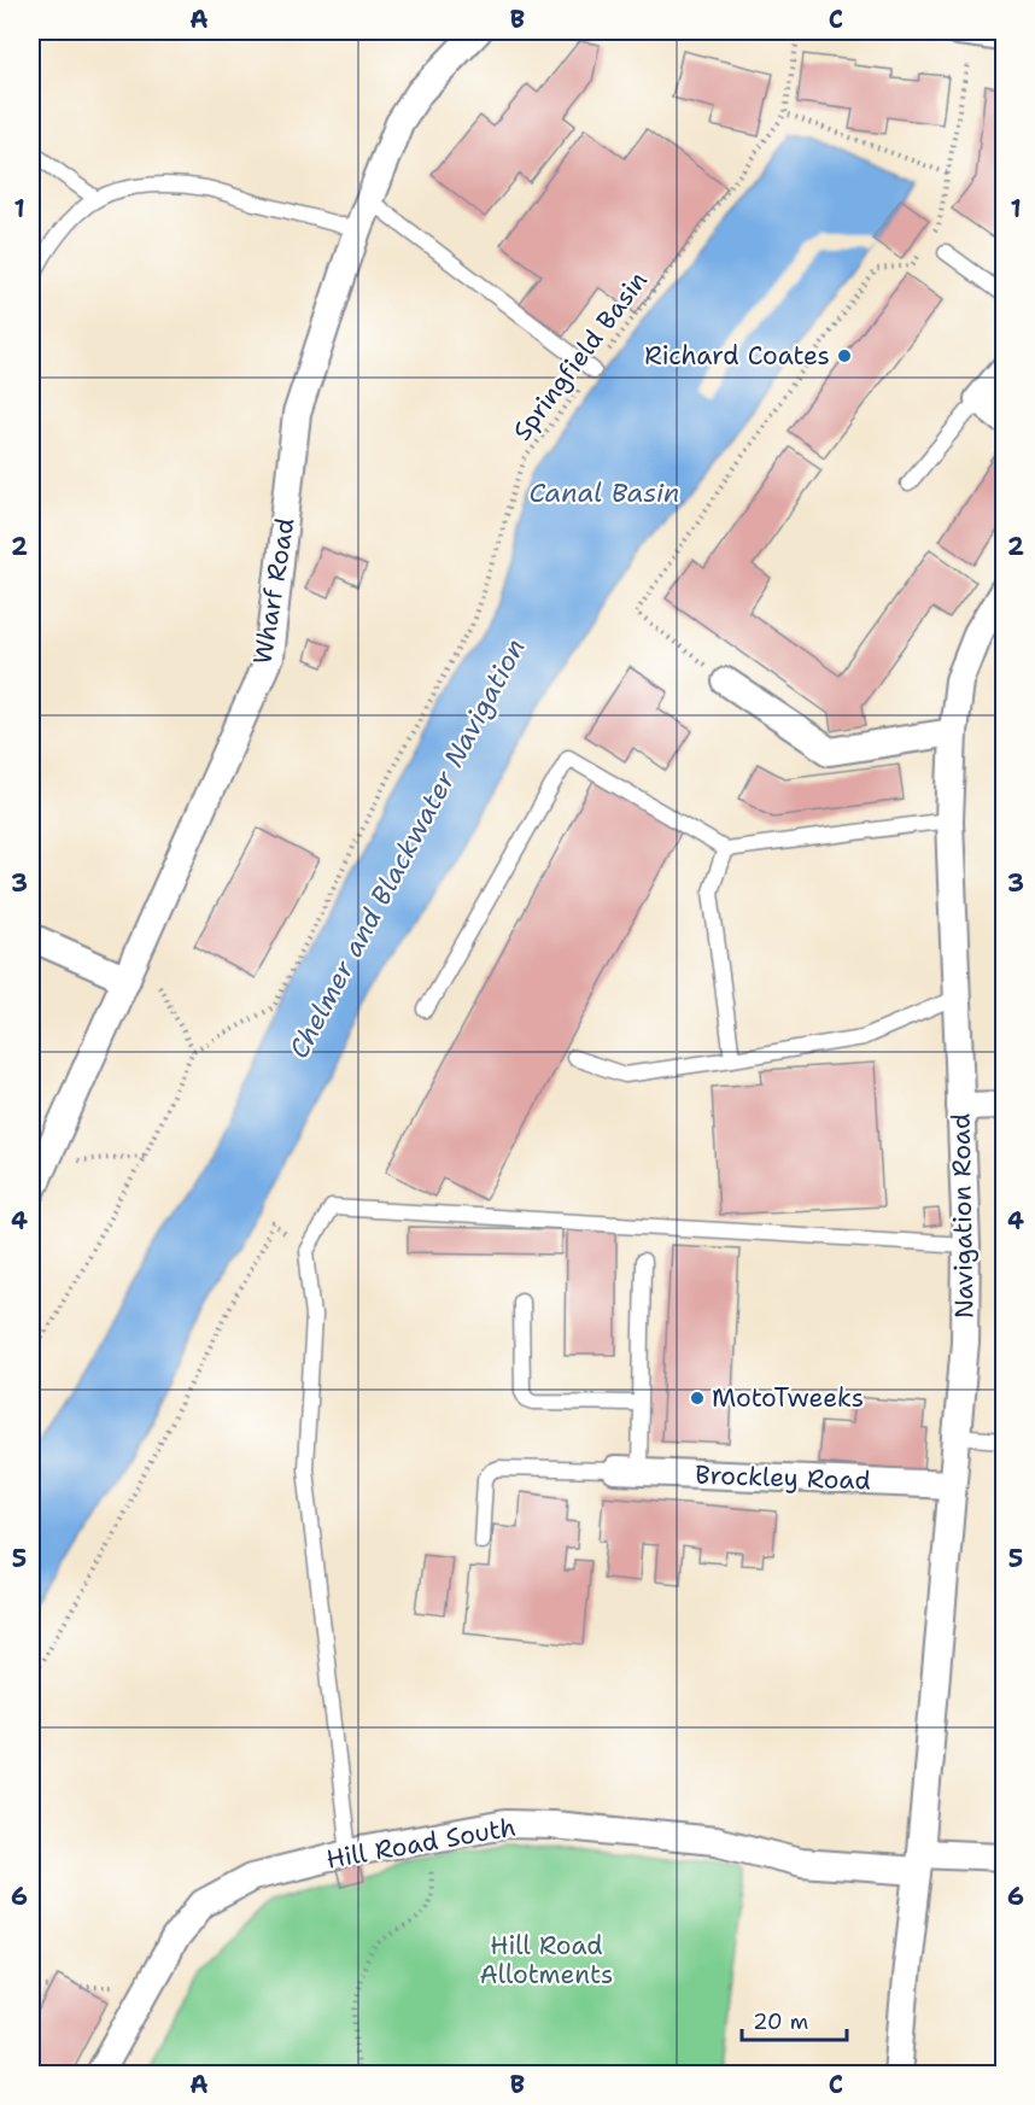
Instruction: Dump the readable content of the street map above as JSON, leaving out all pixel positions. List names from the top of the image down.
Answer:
{
  "streets": {
    "street": [
      "Wharf Road",
      "Navigation Road",
      "Brockley Road",
      "Hill Road South"
    ],
    "path": ["Springfield Basin"]
  },
  "crossings": [
    ["Navigation Road", "Brockley Road"],
    ["Navigation Road", "Hill Road South"]
  ],
  "water": ["Canal Basin", "Chelmer and Blackwater Navigation"],
  "parks": ["Hill Road Allotments"],
  "places": ["Richard Coates", "MotoTweeks"],
  "scale_bar": "20 m",
  "grid": {
    "columns": ["A", "B", "C"],
    "rows": [
      "1",
      "2",
      "3",
      "4",
      "5",
      "6"
    ]
  }
}
